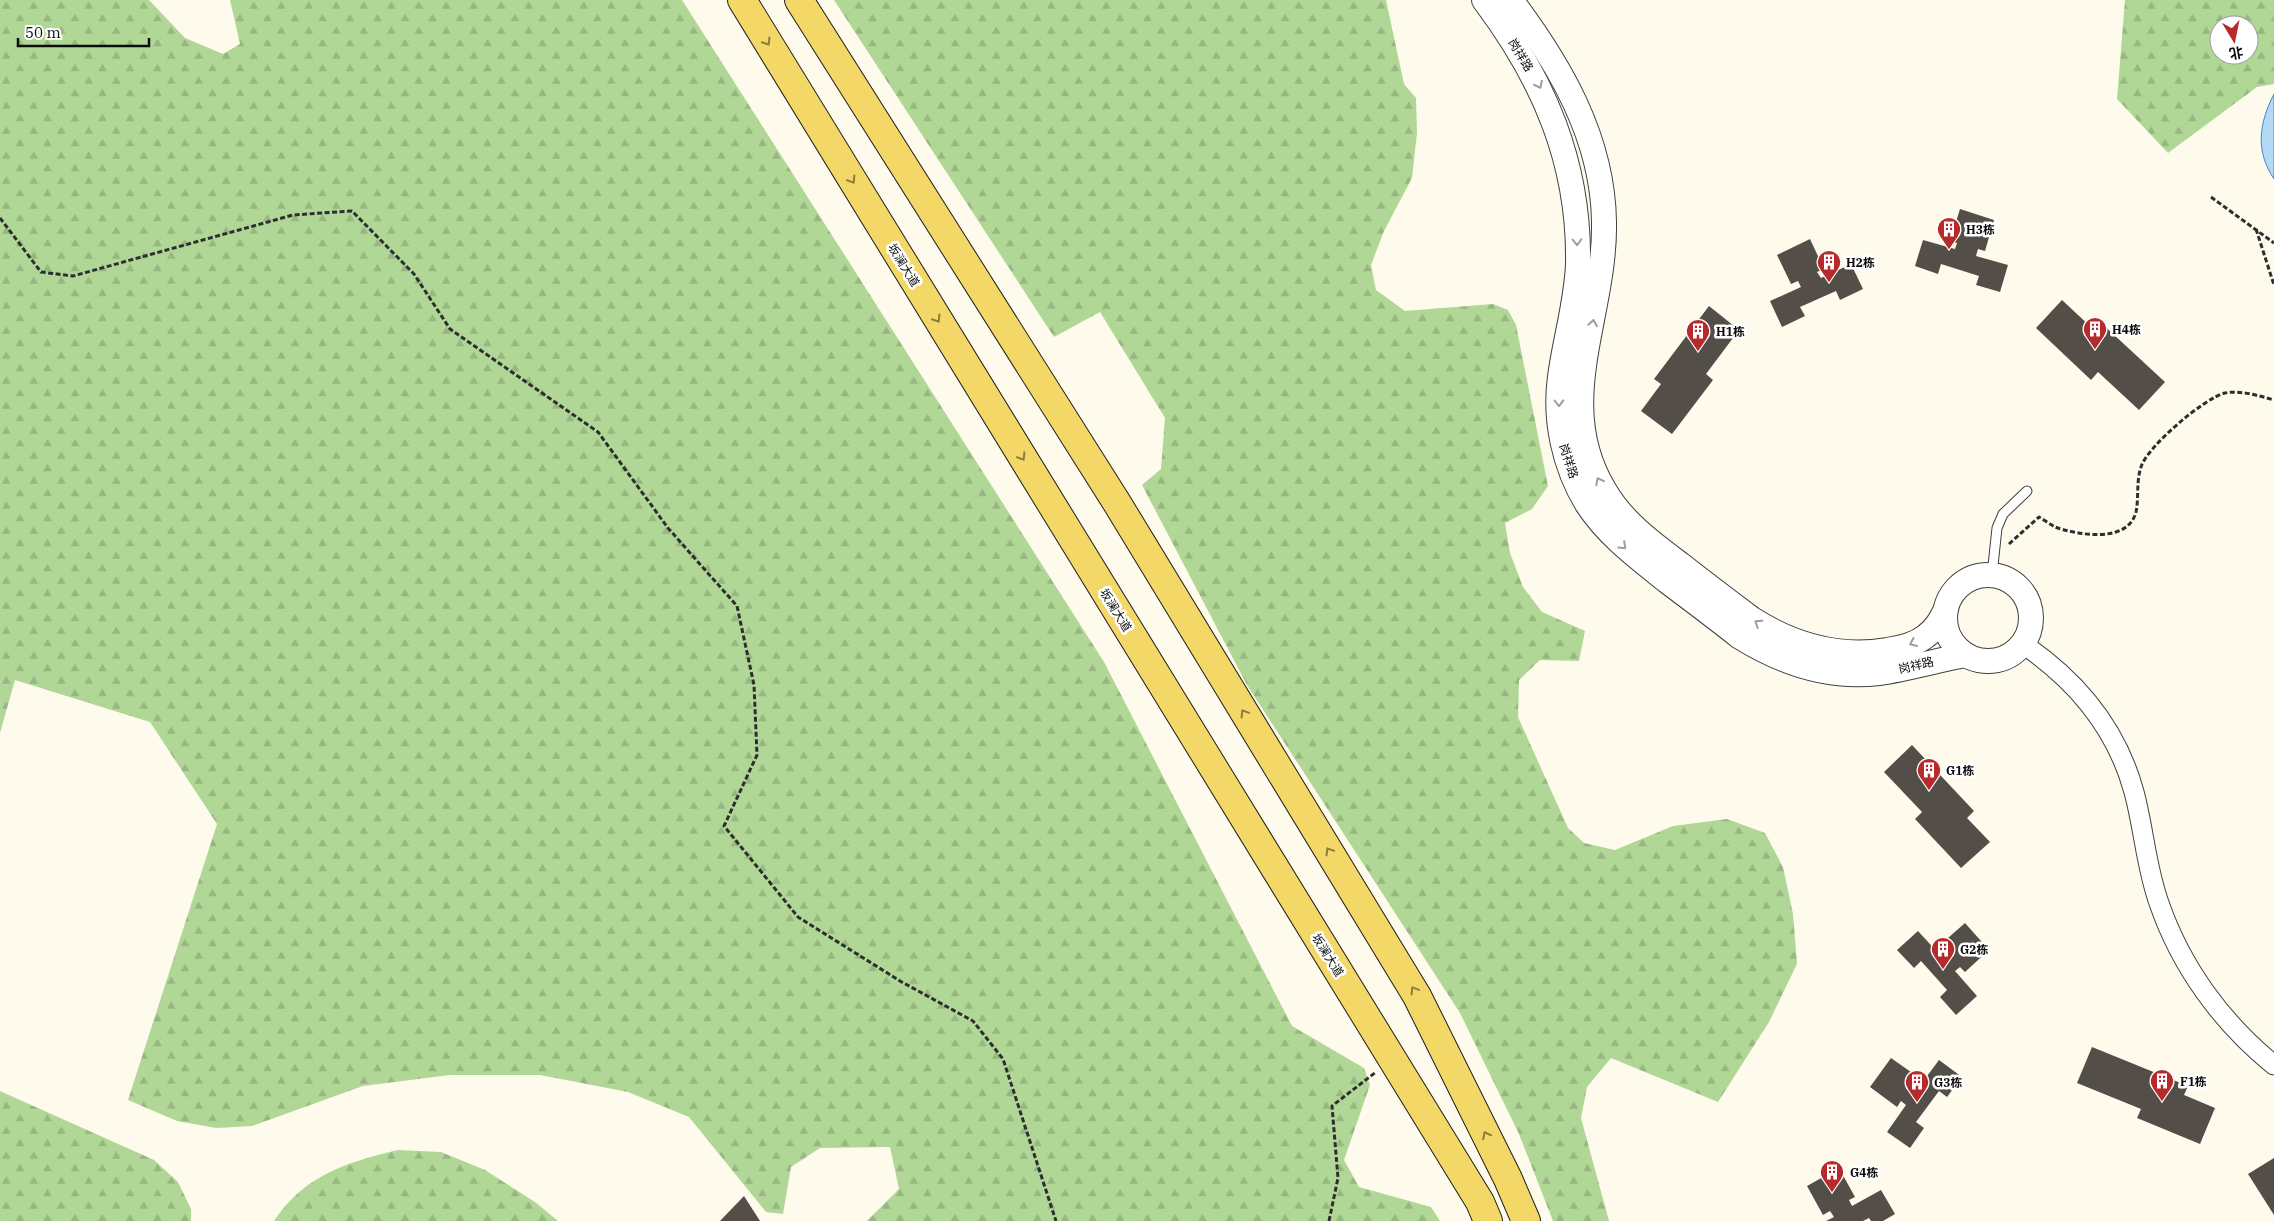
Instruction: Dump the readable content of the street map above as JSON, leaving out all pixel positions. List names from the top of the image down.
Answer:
{
  "streets": {
    "main road": ["坂澜大道"],
    "street": ["岗祥路"]
  },
  "places": {
    "building": [
      "H3栋",
      "H2栋",
      "H4栋",
      "H1栋",
      "G1栋",
      "G2栋",
      "F1栋",
      "G3栋",
      "G4栋"
    ]
  },
  "scale_bar": "50 m",
  "north": "bottom"
}
